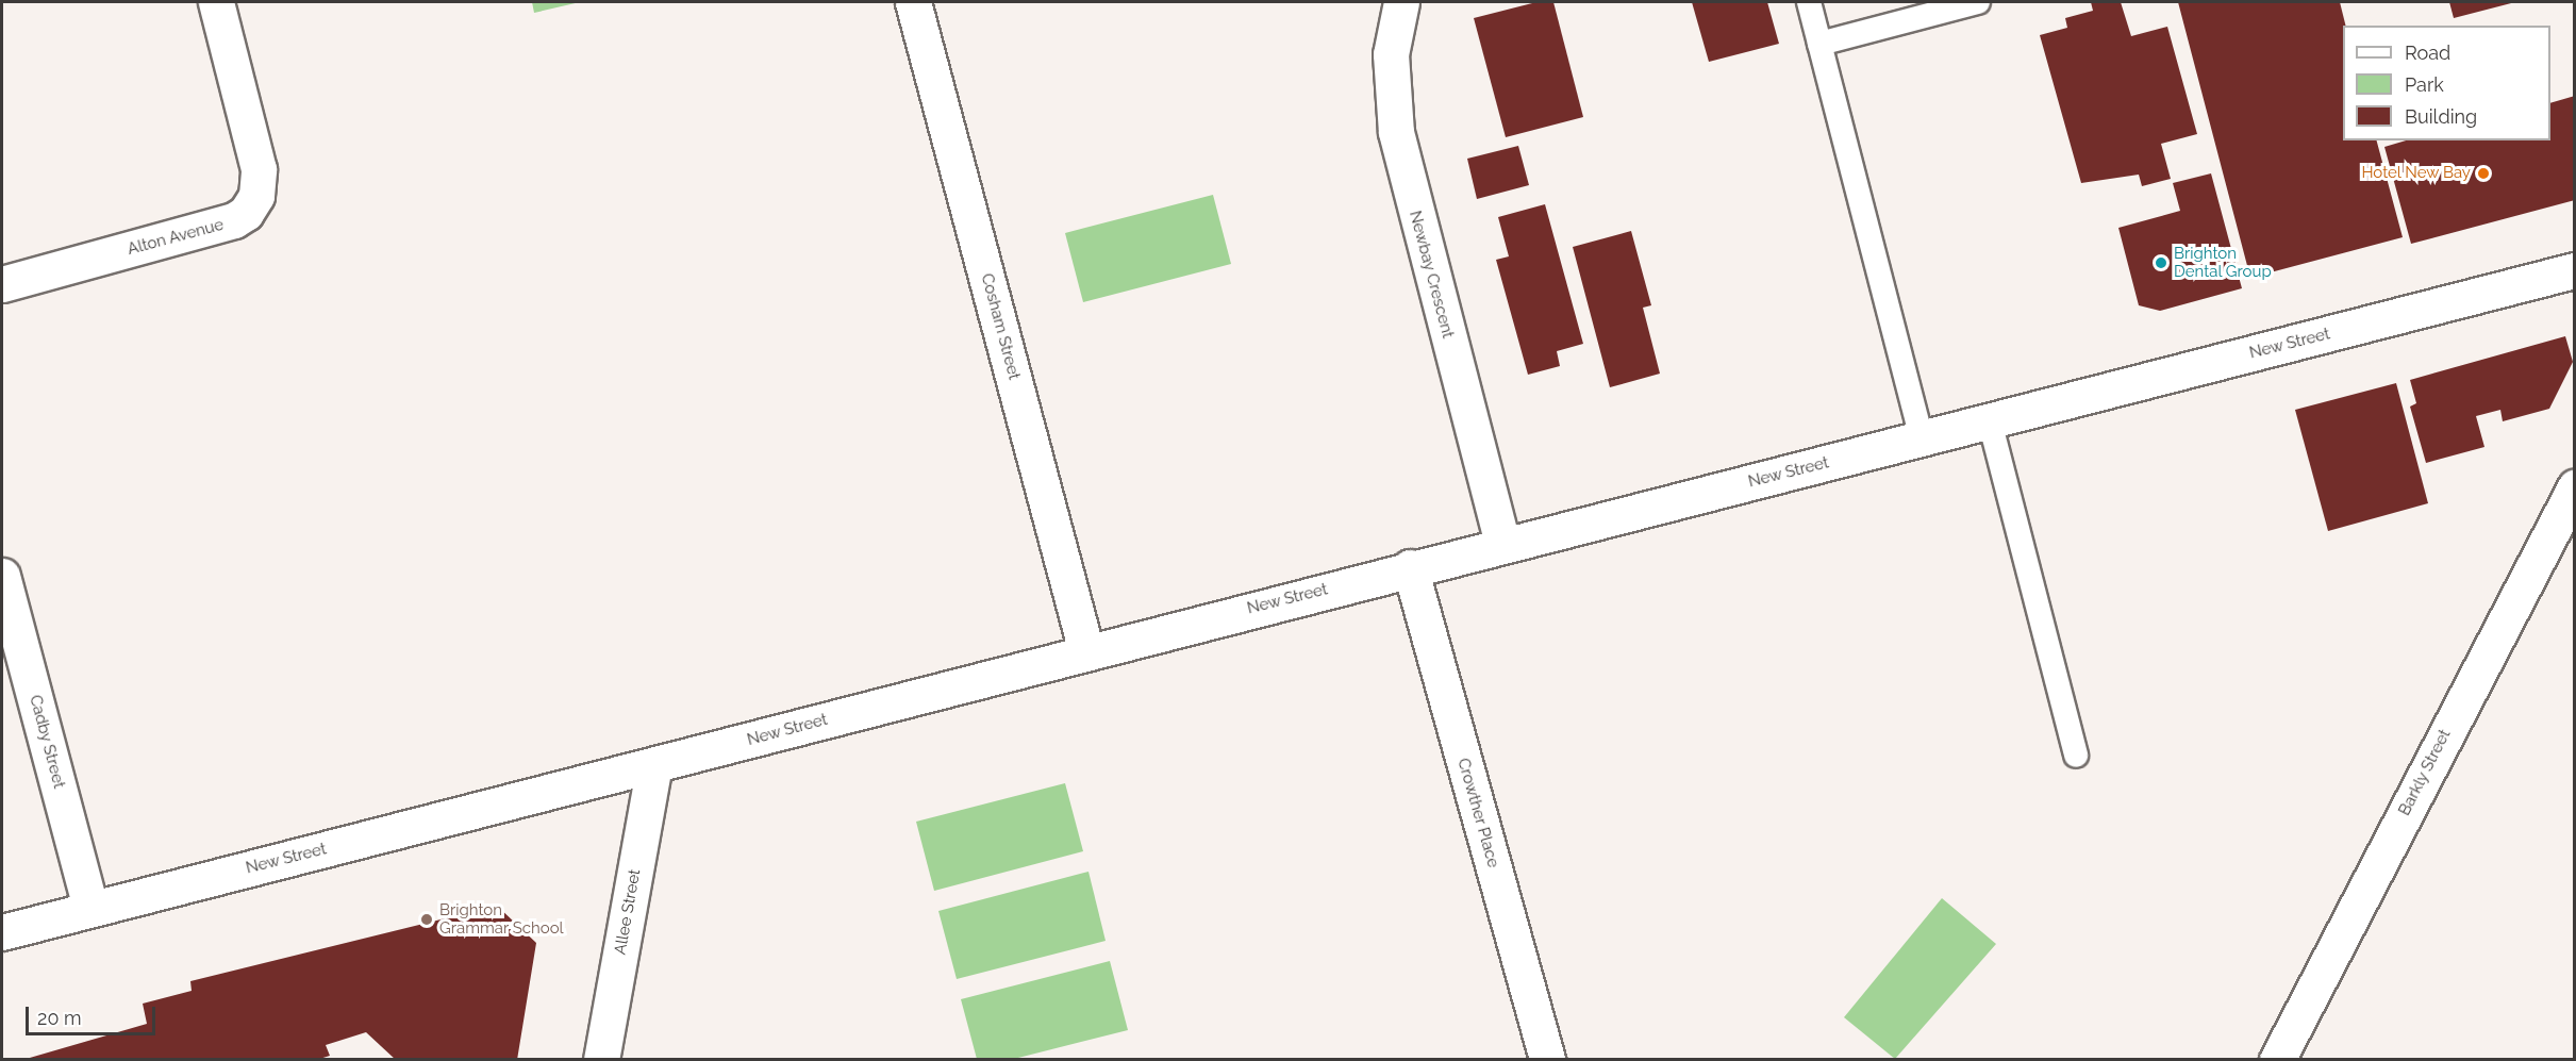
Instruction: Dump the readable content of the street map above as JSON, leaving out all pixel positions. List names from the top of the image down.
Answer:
{
  "streets": {
    "street": [
      "Alton Avenue",
      "Newbay Crescent",
      "Cosham Street",
      "New Street",
      "Cadby Street",
      "Barkly Street",
      "Crowther Place",
      "Allee Street"
    ]
  },
  "crossings": [
    ["Newbay Crescent", "New Street"],
    ["Cosham Street", "New Street"],
    ["New Street", "Cadby Street"],
    ["New Street", "Crowther Place"],
    ["New Street", "Allee Street"]
  ],
  "places": ["Hotel New Bay", "Brighton Dental Group", "Brighton Grammar School"],
  "legend": ["Road", "Park", "Building"],
  "scale_bar": "20 m"
}
